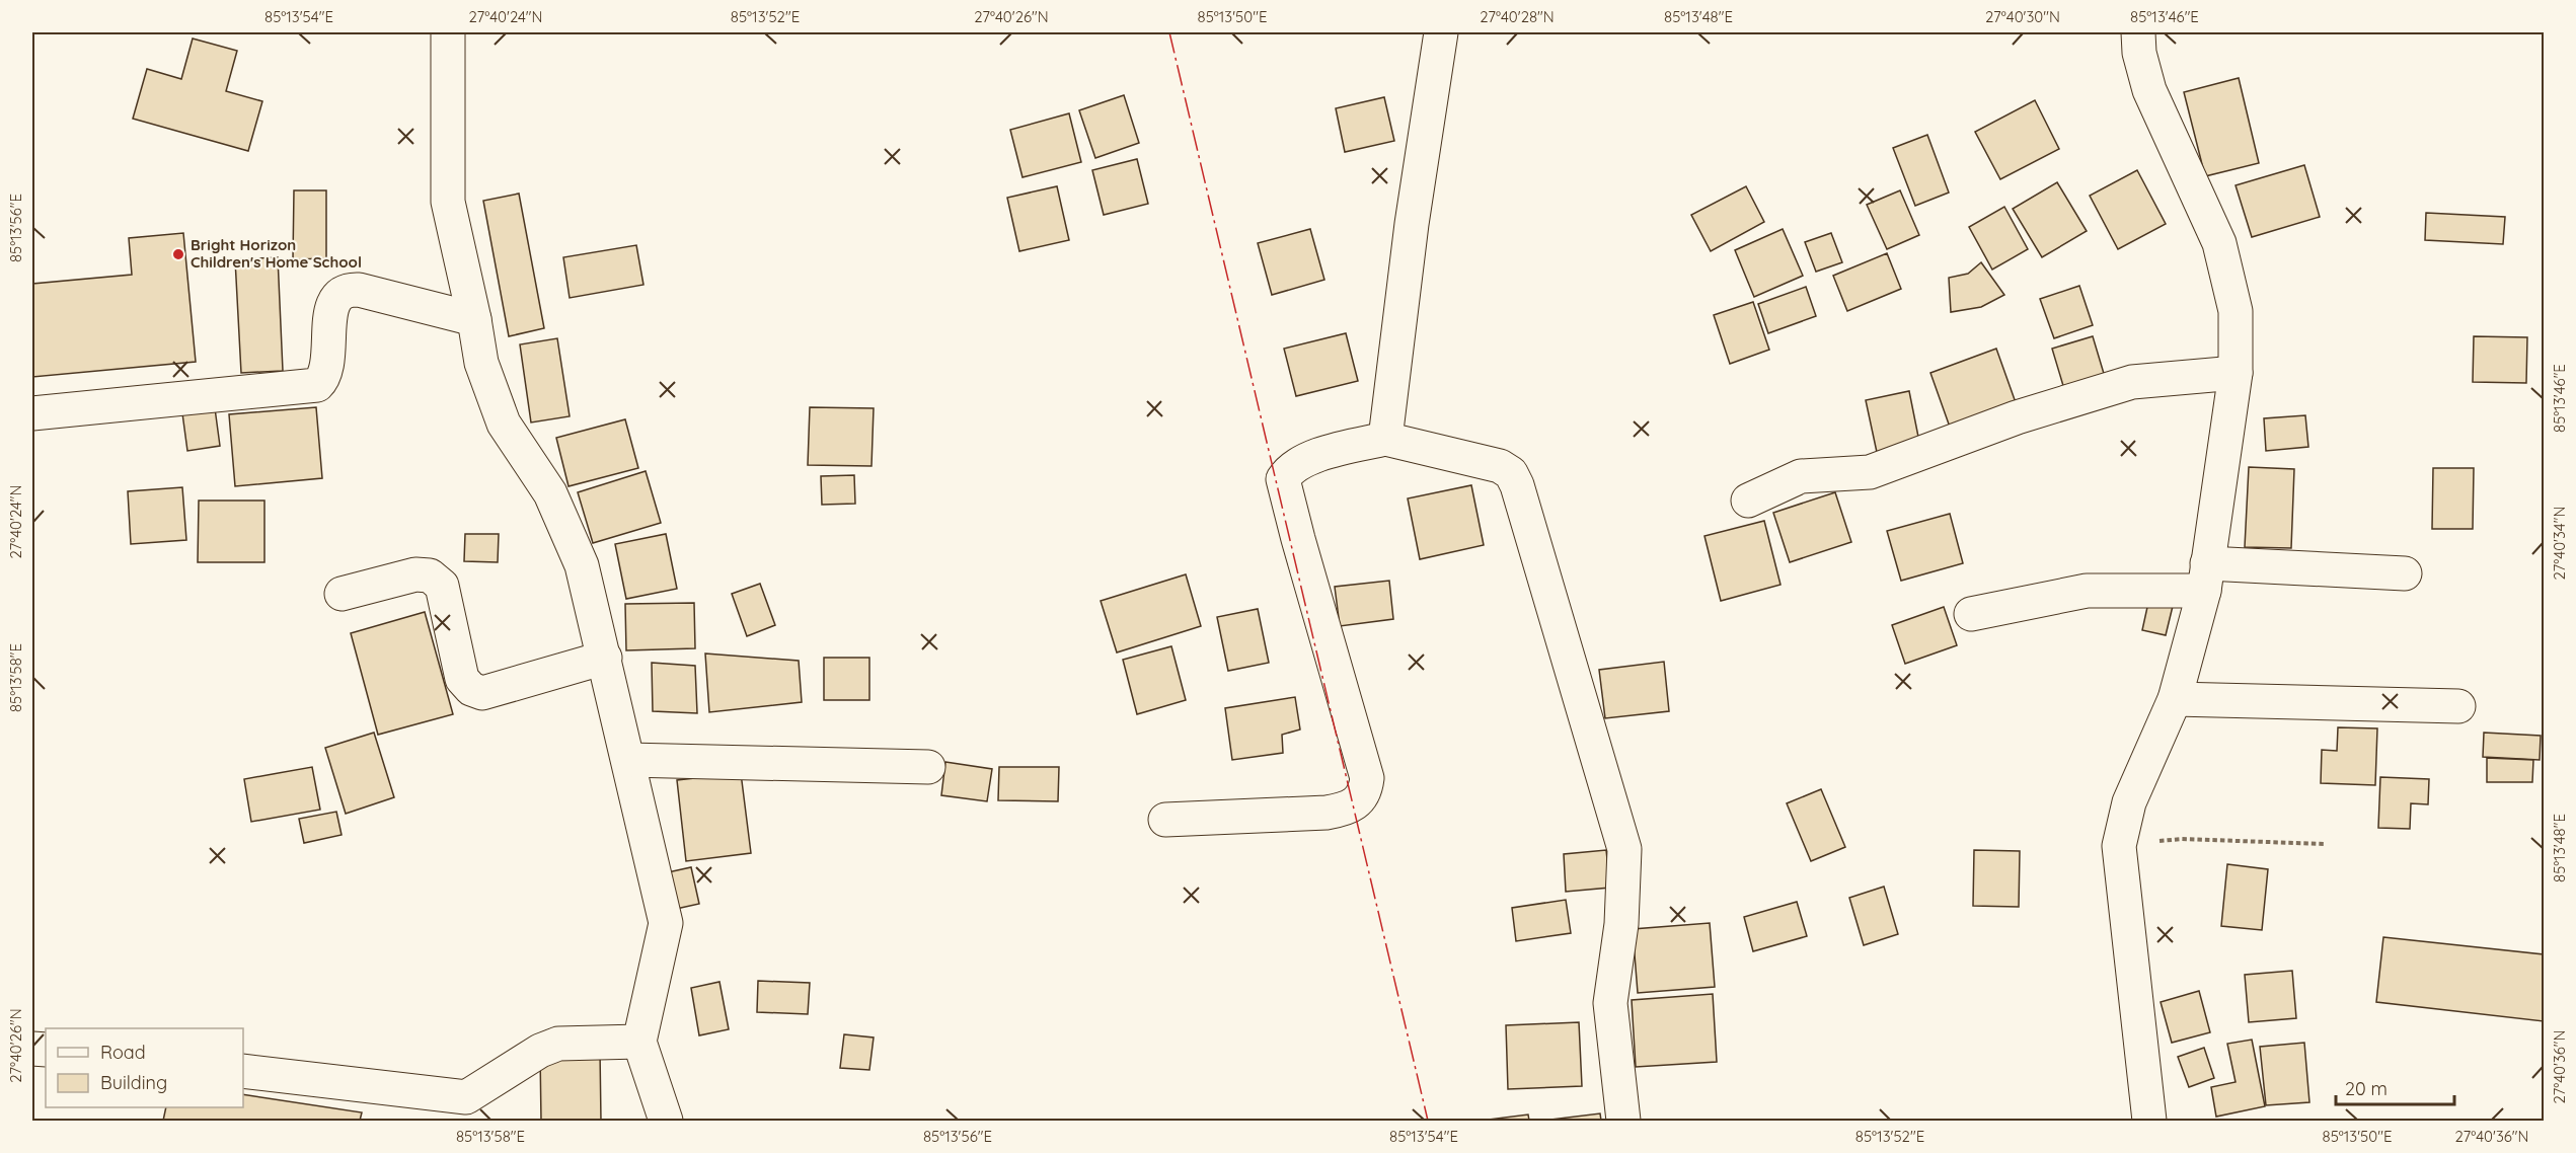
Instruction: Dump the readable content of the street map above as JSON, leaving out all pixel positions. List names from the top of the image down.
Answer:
{
  "places": ["Bright Horizon Children's Home School"],
  "legend": ["Road", "Building"],
  "scale_bar": "20 m",
  "coordinates": [
    "85°13'54\"E",
    "27°40'24\"N",
    "85°13'52\"E",
    "27°40'26\"N",
    "85°13'50\"E",
    "27°40'28\"N",
    "85°13'48\"E",
    "27°40'30\"N",
    "85°13'46\"E",
    "85°13'56\"E",
    "27°40'34\"N",
    "85°13'58\"E",
    "27°40'36\"N"
  ]
}
